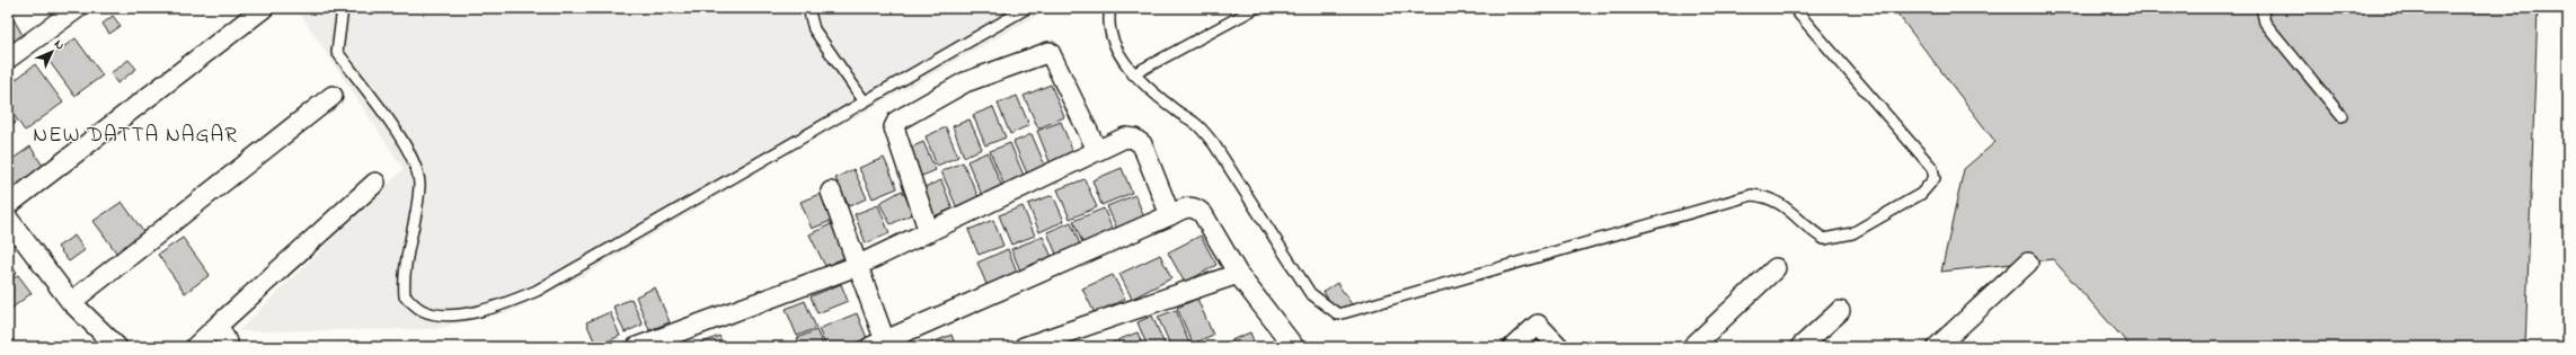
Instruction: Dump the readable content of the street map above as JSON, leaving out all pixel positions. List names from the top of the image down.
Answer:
{
  "districts": ["NEW DATTA NAGAR"],
  "north": "top right"
}
